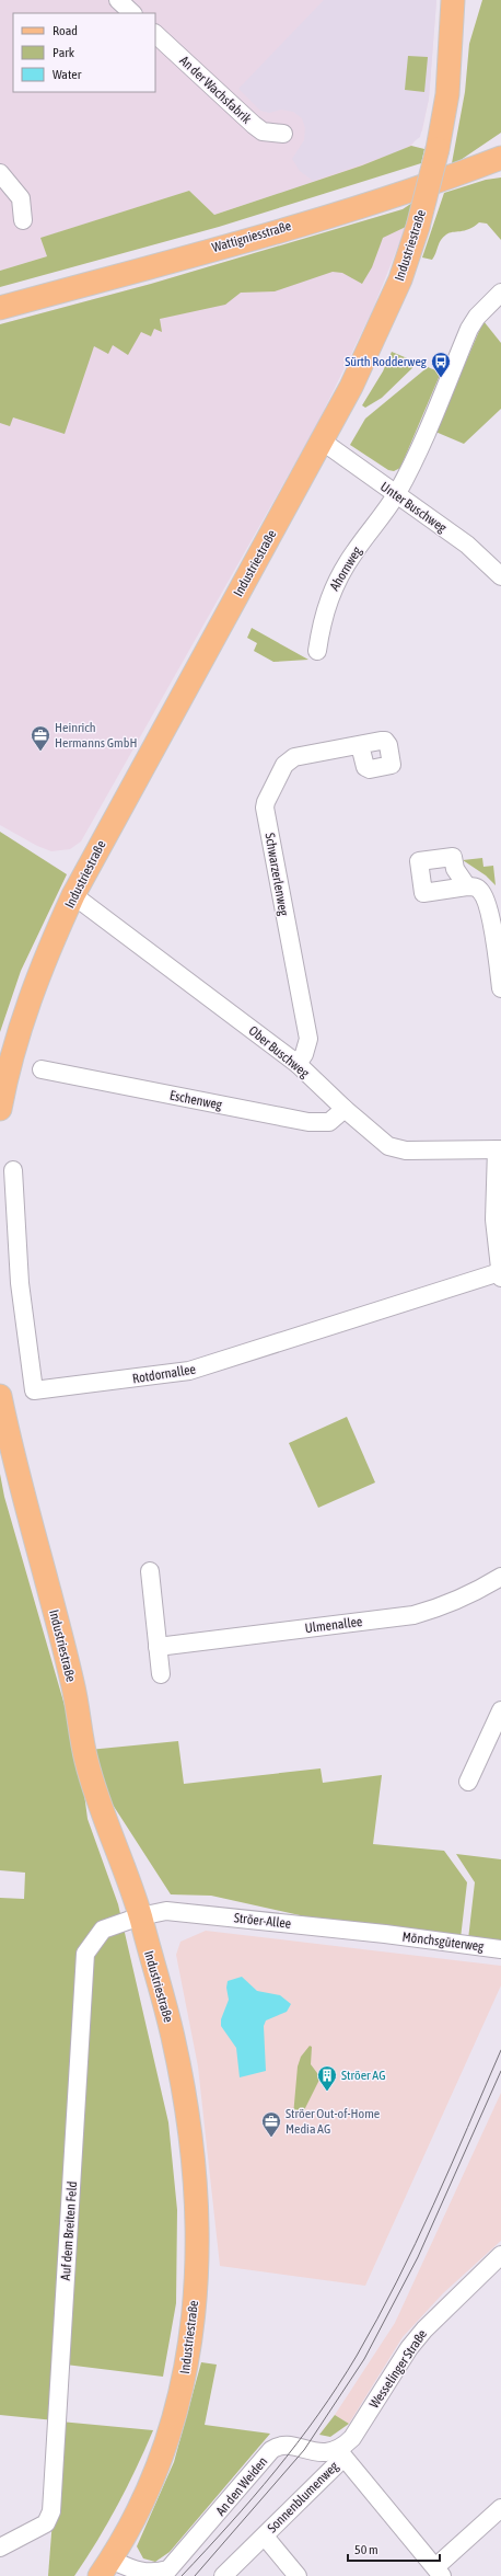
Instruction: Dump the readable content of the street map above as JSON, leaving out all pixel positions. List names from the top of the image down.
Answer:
{
  "streets": {
    "main road": ["Wattigniesstraße", "Industriestraße"],
    "street": [
      "An der Wachsfabrik",
      "Unter Buschweg",
      "Ahornweg",
      "Schwarzerlenweg",
      "Ober Buschweg",
      "Eschenweg",
      "Rotdornallee",
      "Ulmenallee",
      "Ströer-Allee",
      "Mönchsgüterweg",
      "Auf dem Breiten Feld",
      "Wesselinger Straße",
      "An den Weiden",
      "Sonnenblumenweg"
    ]
  },
  "crossings": [
    ["Industriestraße", "Unter Buschweg"],
    ["Industriestraße", "Ober Buschweg"],
    ["Industriestraße", "Ströer-Allee"],
    ["Industriestraße", "Auf dem Breiten Feld"],
    ["Industriestraße", "An den Weiden"],
    ["Unter Buschweg", "Ahornweg"],
    ["Schwarzerlenweg", "Ober Buschweg"],
    ["Ober Buschweg", "Eschenweg"],
    ["Ströer-Allee", "Mönchsgüterweg"],
    ["Ströer-Allee", "Auf dem Breiten Feld"],
    ["Wesselinger Straße", "An den Weiden"],
    ["Wesselinger Straße", "Sonnenblumenweg"],
    ["An den Weiden", "Sonnenblumenweg"]
  ],
  "places": {
    "bus stop": ["Sürth Rodderweg"],
    "office": ["Heinrich Hermanns GmbH", "Ströer Out-of-Home Media AG"],
    "building": ["Ströer AG"]
  },
  "legend": ["Road", "Park", "Water"],
  "scale_bar": "50 m"
}
